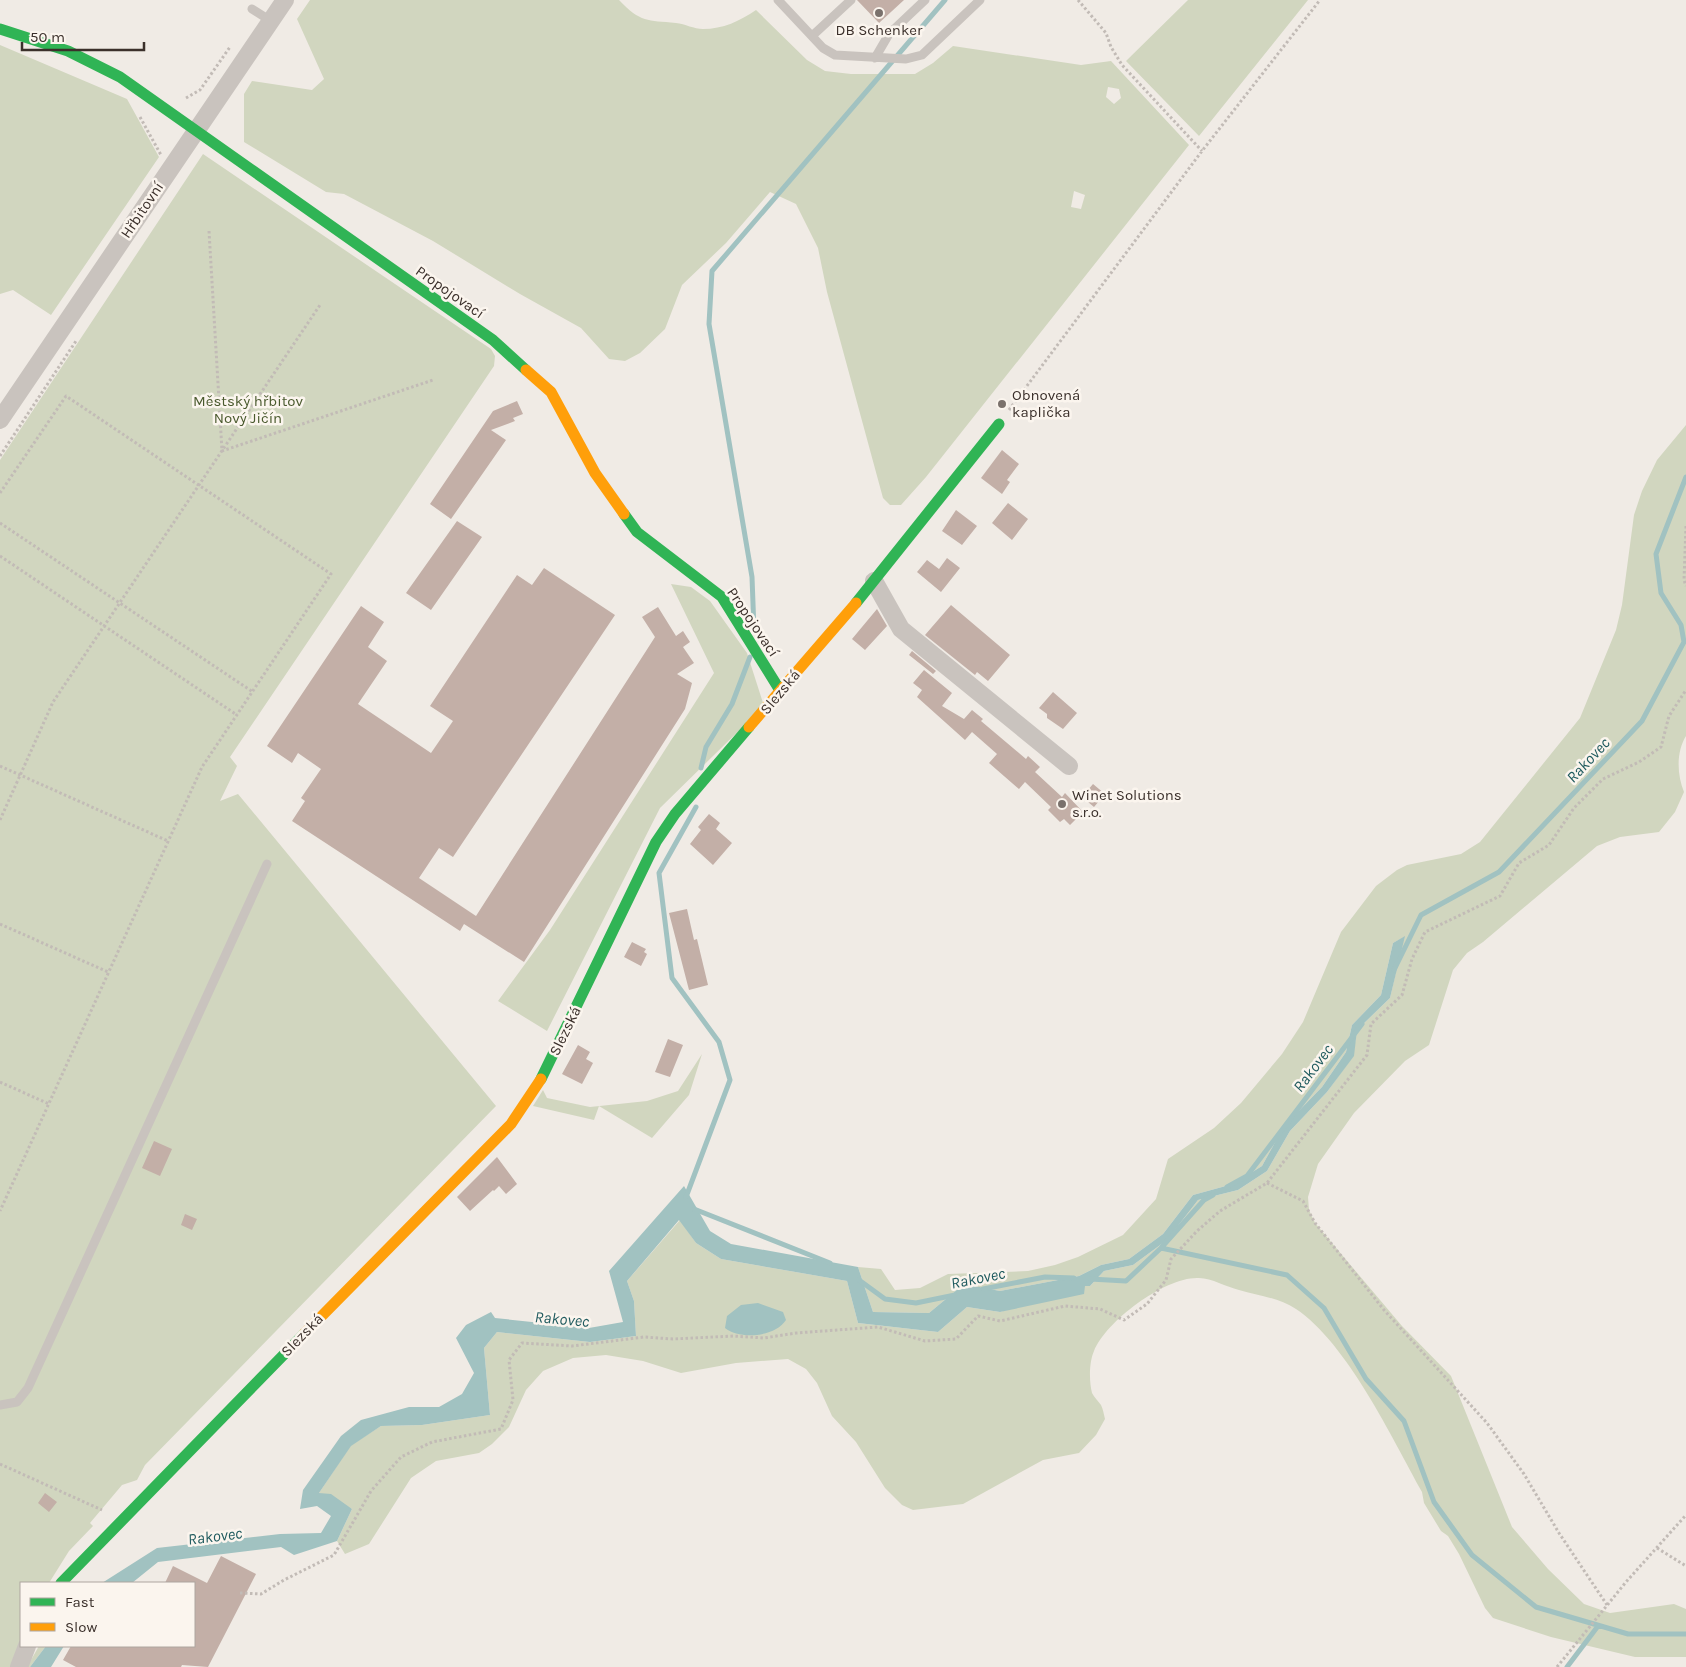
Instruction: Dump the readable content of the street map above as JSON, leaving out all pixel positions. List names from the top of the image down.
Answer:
{
  "streets": {
    "street": ["Hřbitovní", "Propojovací", "Slezská"]
  },
  "crossings": [
    ["Hřbitovní", "Propojovací"],
    ["Propojovací", "Slezská"]
  ],
  "water": ["Rakovec"],
  "parks": ["Městský hřbitov Nový Jičín"],
  "places": ["DB Schenker", "Obnovená kaplička", "Winet Solutions s.r.o."],
  "legend": ["Fast", "Slow"],
  "scale_bar": "50 m"
}
